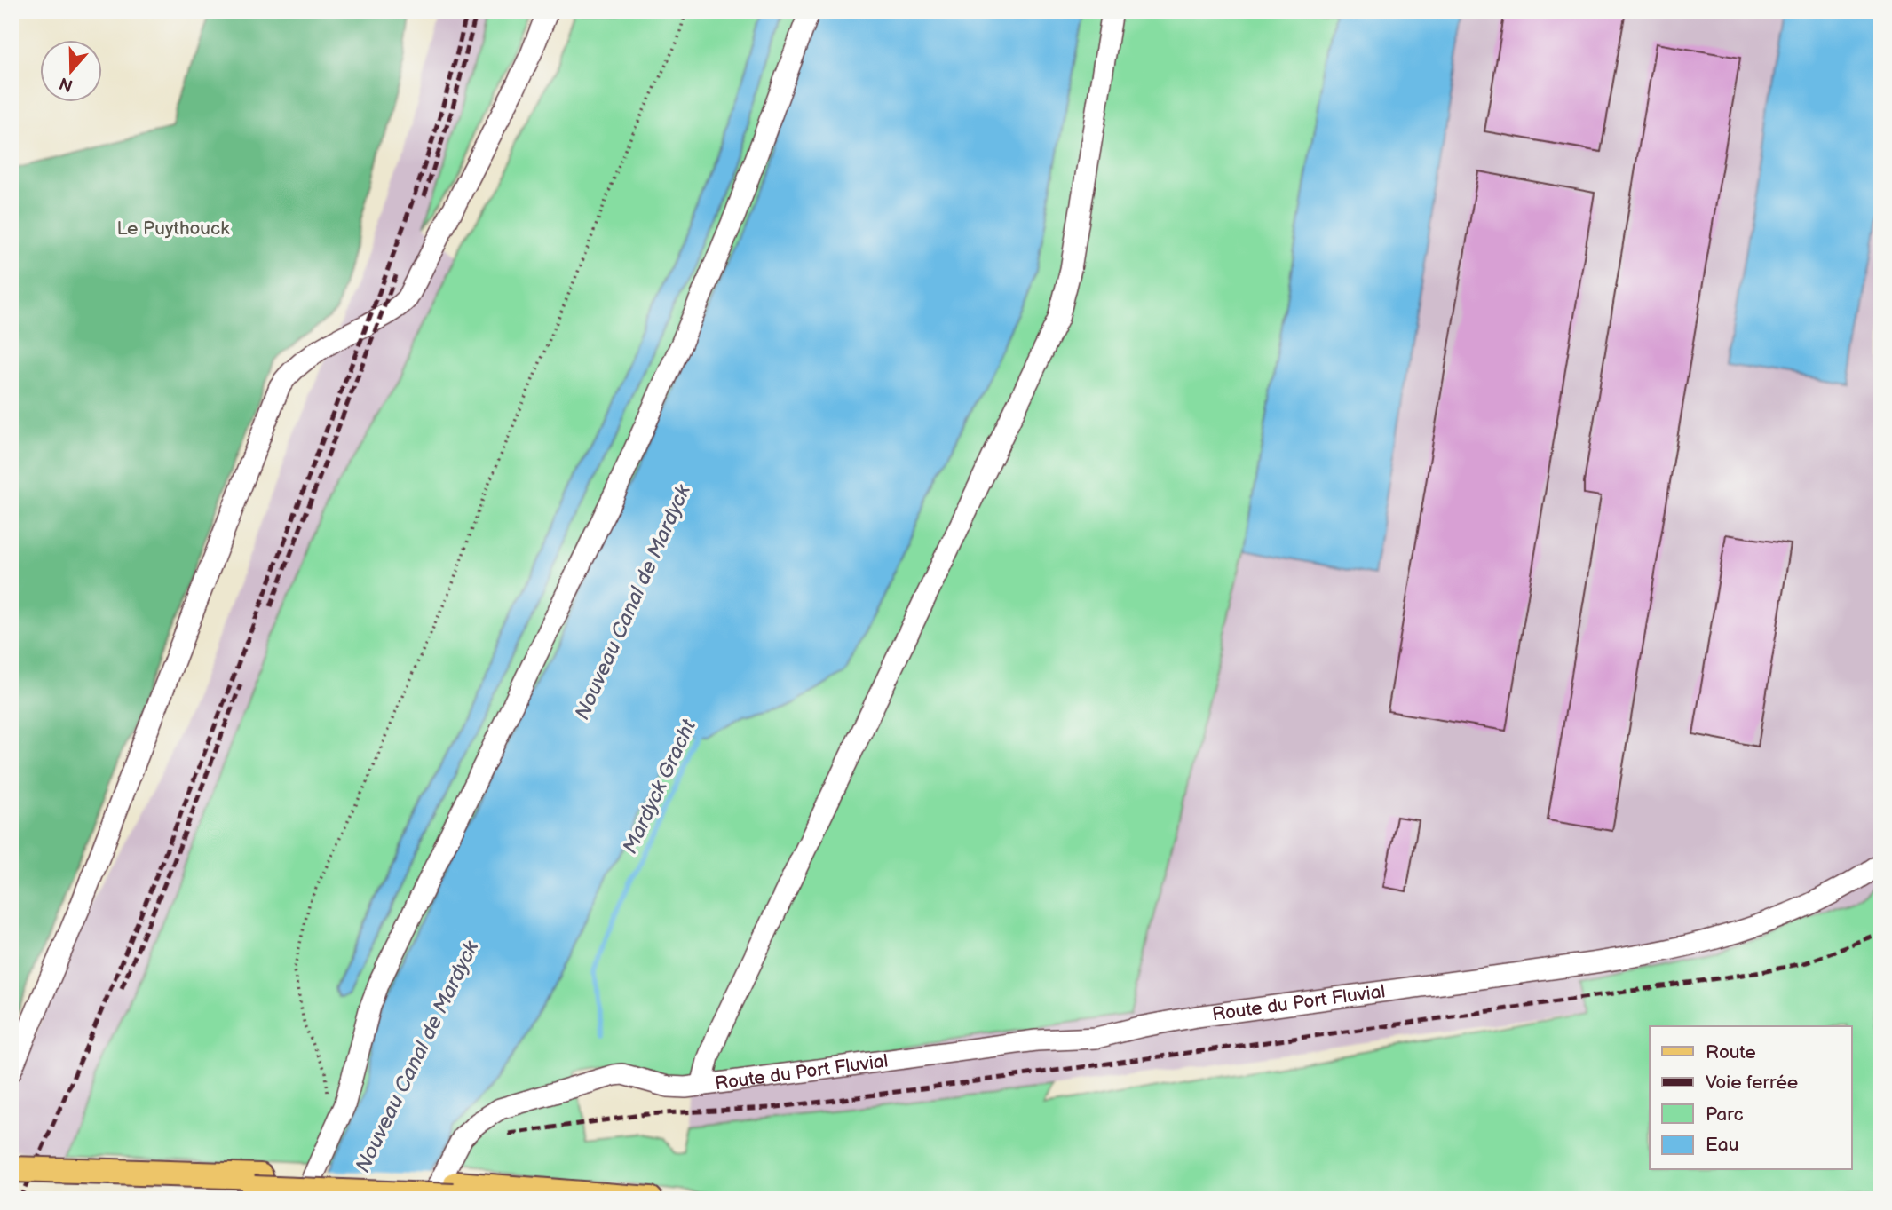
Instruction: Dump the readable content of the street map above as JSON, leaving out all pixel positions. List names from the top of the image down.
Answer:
{
  "streets": {
    "street": ["Route du Port Fluvial"]
  },
  "water": ["Nouveau Canal de Mardyck", "Mardyck Gracht"],
  "parks": ["Le Puythouck"],
  "legend": [
    "Route",
    "Voie ferrée",
    "Parc",
    "Eau"
  ],
  "north": "bottom"
}
